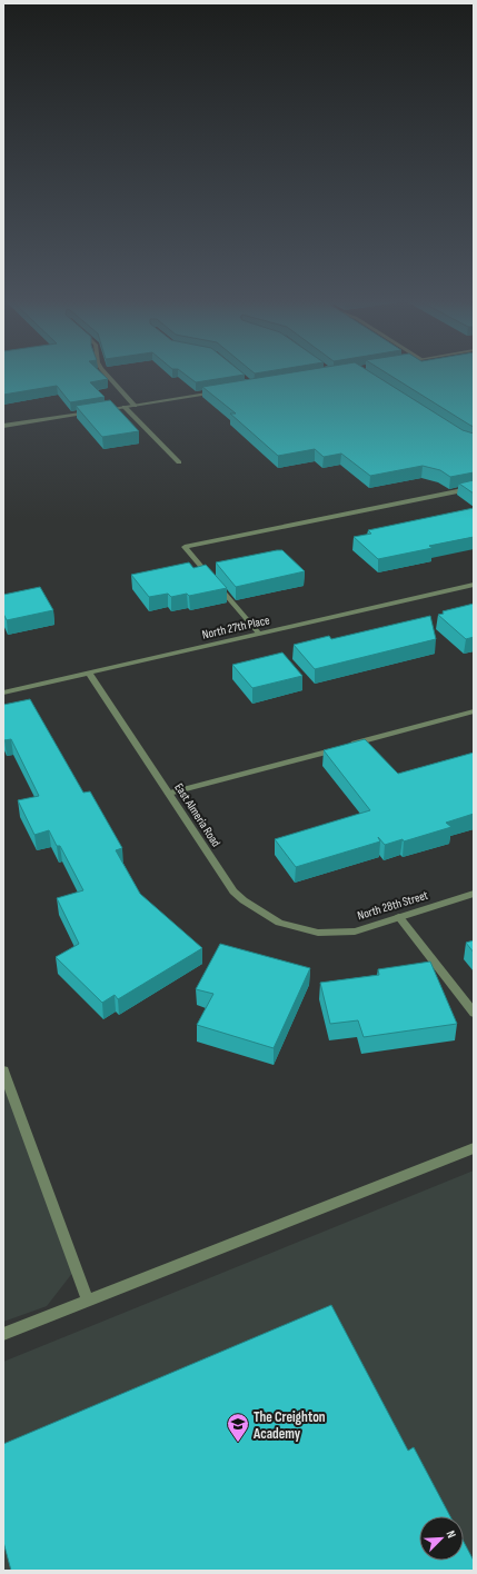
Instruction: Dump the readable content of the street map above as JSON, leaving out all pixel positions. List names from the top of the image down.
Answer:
{
  "streets": {
    "street": ["North 27th Place", "East Almeria Road", "North 28th Street"]
  },
  "crossings": [
    ["North 27th Place", "East Almeria Road"],
    ["East Almeria Road", "North 28th Street"]
  ],
  "places": {
    "school or university": ["The Creighton Academy"]
  },
  "north": "top right"
}
